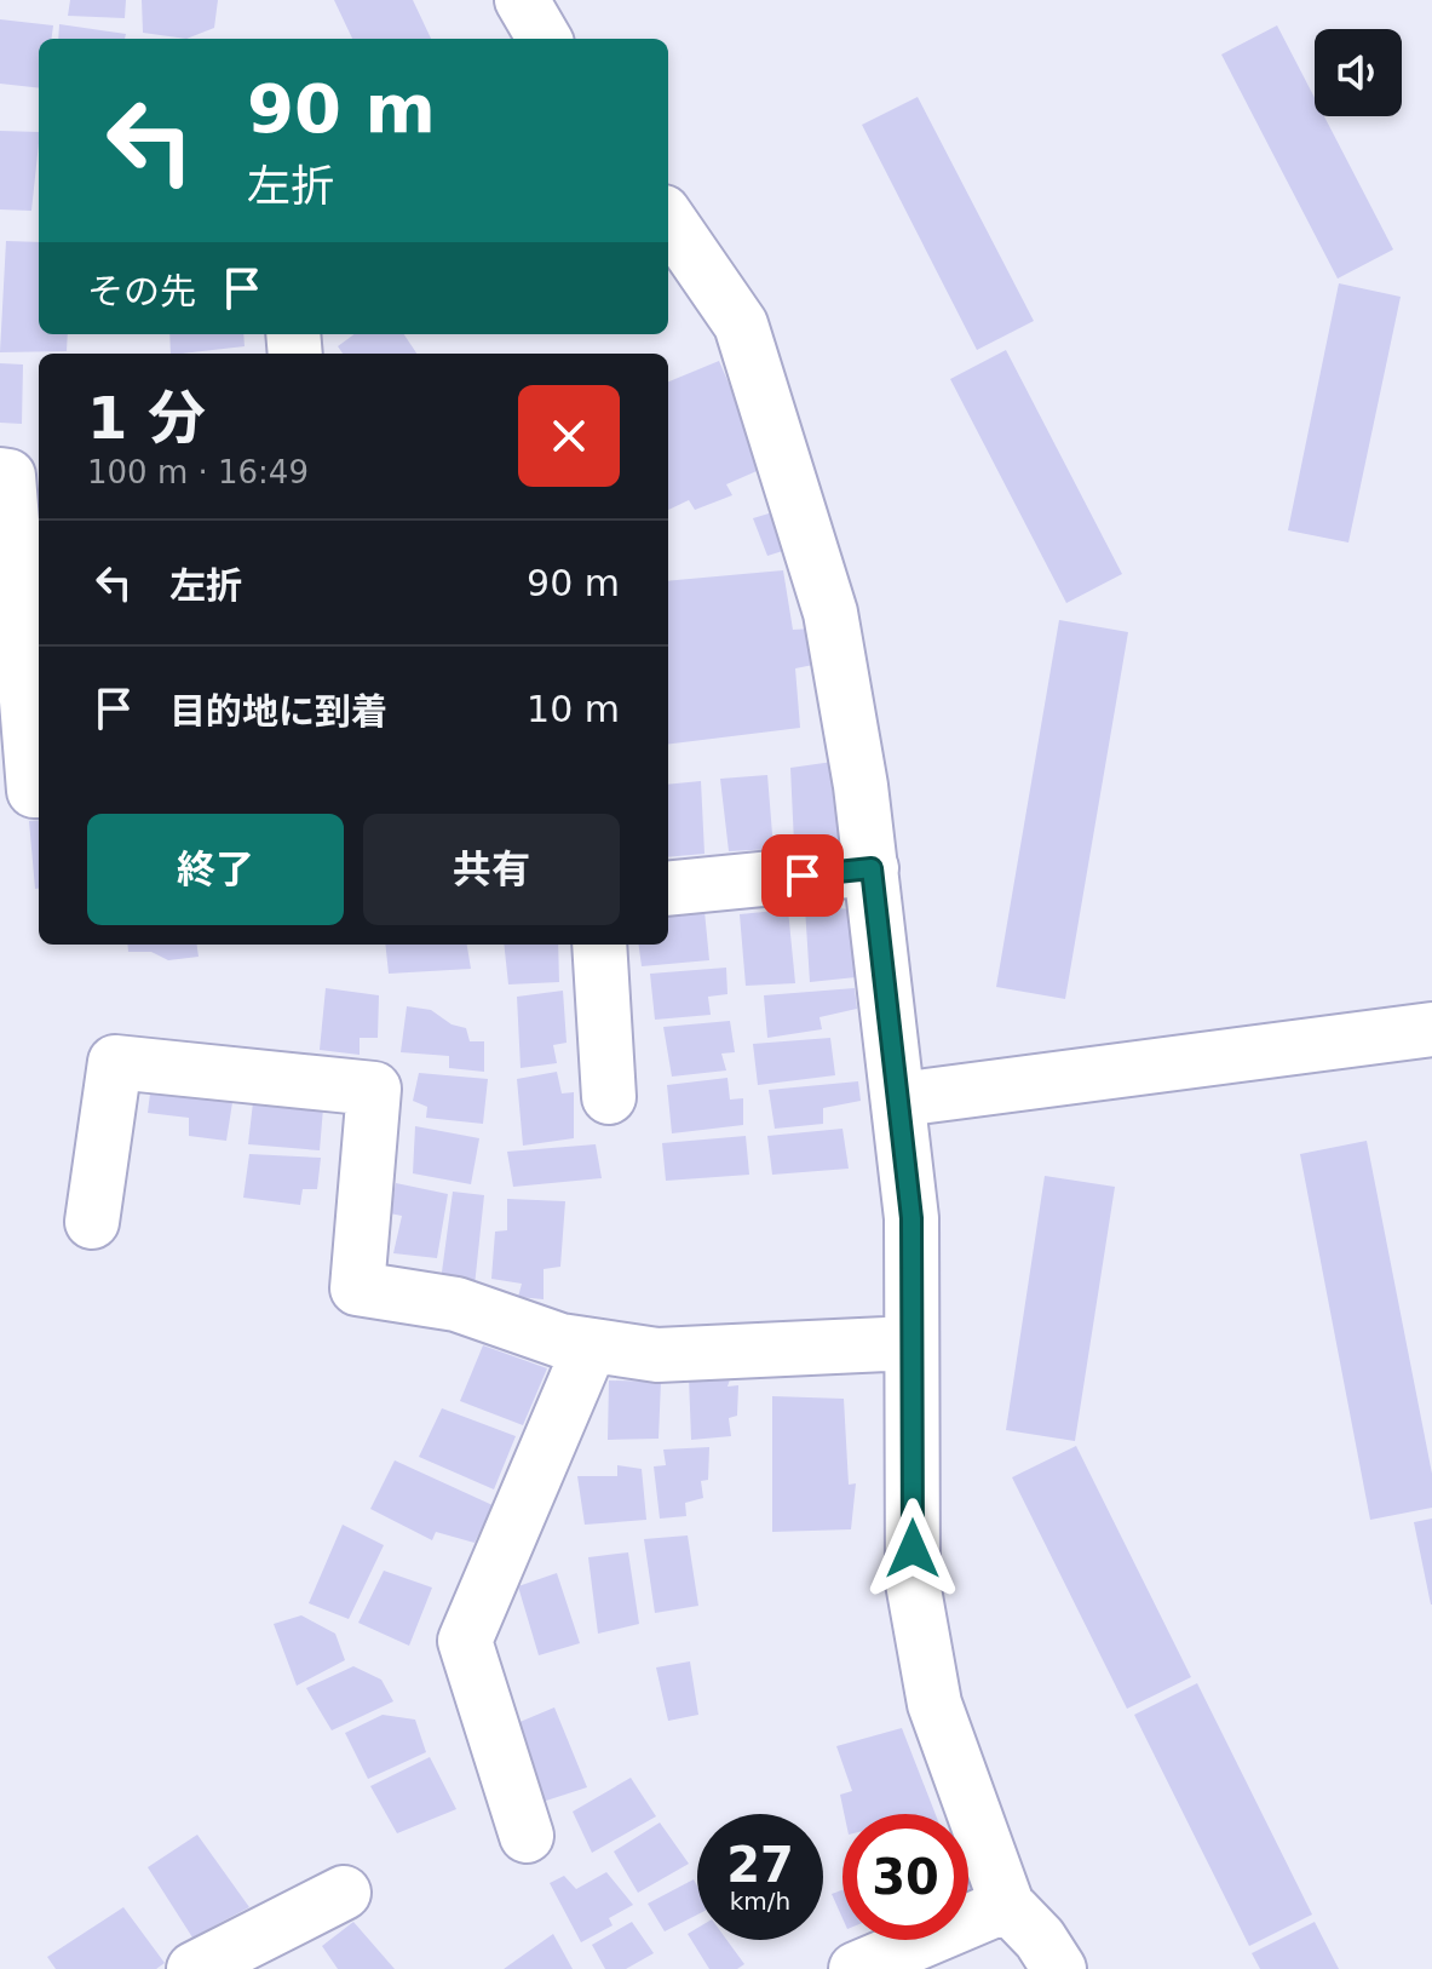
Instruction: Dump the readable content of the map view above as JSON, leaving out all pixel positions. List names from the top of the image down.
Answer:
{
  "page": {
    "turn": ["90 m", "左折"],
    "then": "その先",
    "heading": ["1 分", "100 m · 16:49"],
    "list": [
      {
        "name": "左折",
        "value": "90 m"
      },
      {
        "name": "目的地に到着",
        "value": "10 m"
      }
    ],
    "buttons": ["終了", "共有"],
    "speed": "27 km/h",
    "limit": "30"
  }
}
